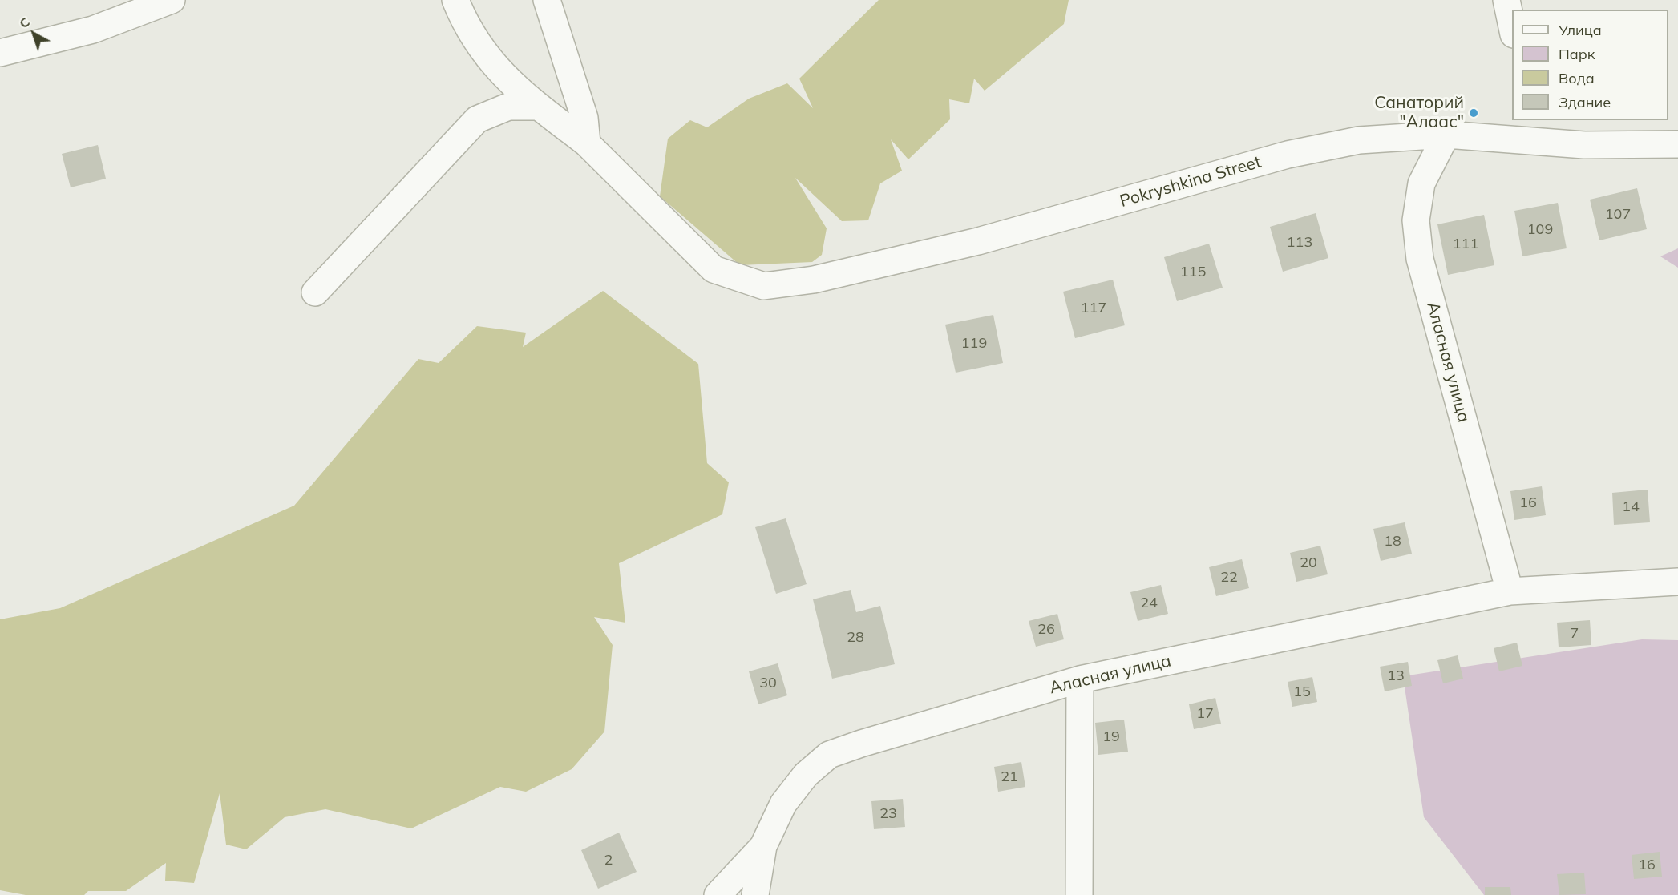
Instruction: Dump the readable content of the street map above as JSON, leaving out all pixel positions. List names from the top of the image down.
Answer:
{
  "streets": {
    "street": ["Pokryshkina Street", "Аласная улица"]
  },
  "crossings": [
    ["Pokryshkina Street", "Аласная улица"]
  ],
  "places": ["Санаторий \"Алаас\""],
  "house_numbers": [
    "107",
    "109",
    "113",
    "111",
    "115",
    "117",
    "119",
    "16",
    "14",
    "18",
    "20",
    "22",
    "24",
    "26",
    "7",
    "28",
    "13",
    "30",
    "15",
    "17",
    "19",
    "21",
    "23",
    "2",
    "16"
  ],
  "legend": [
    "Улица",
    "Парк",
    "Вода",
    "Здание"
  ],
  "north": "top left"
}
